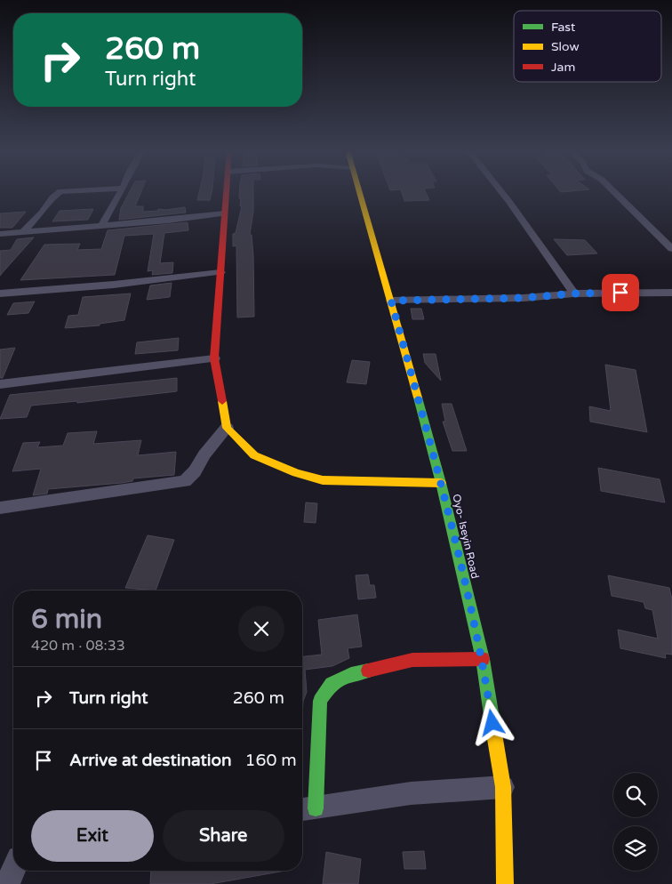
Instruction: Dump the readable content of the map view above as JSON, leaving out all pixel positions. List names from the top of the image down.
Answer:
{
  "streets": {
    "street": ["Oyo- Iseyin Road"]
  },
  "legend": ["Fast", "Slow", "Jam"],
  "page": {
    "turn": ["260 m", "Turn right"],
    "heading": ["6 min", "420 m · 08:33"],
    "list": [
      {
        "name": "Turn right",
        "value": "260 m"
      },
      {
        "name": "Arrive at destination",
        "value": "160 m"
      }
    ],
    "buttons": ["Exit", "Share"]
  }
}
